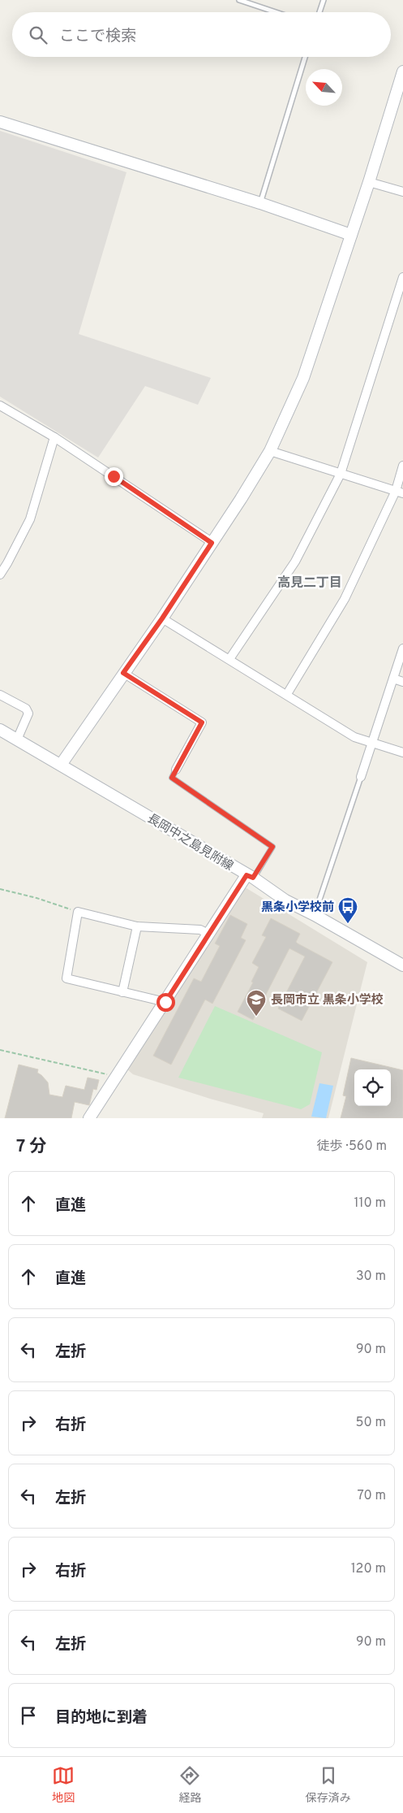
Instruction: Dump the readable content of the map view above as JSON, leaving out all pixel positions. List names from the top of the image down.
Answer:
{
  "streets": {
    "street": ["長岡中之島見附線"]
  },
  "districts": ["高見二丁目"],
  "places": {
    "bus stop": ["黒条小学校前"],
    "school or university": ["長岡市立 黒条小学校"]
  },
  "north": "top left",
  "page": {
    "search": "ここで検索",
    "heading": ["7 分", "徒歩 · 560 m"],
    "list": [
      ["直進", "110 m"],
      ["直進", "30 m"],
      ["左折", "90 m"],
      ["右折", "50 m"],
      ["左折", "70 m"],
      ["右折", "120 m"],
      ["左折", "90 m"],
      "目的地に到着"
    ],
    "nav": ["地図", "経路", "保存済み"]
  }
}
